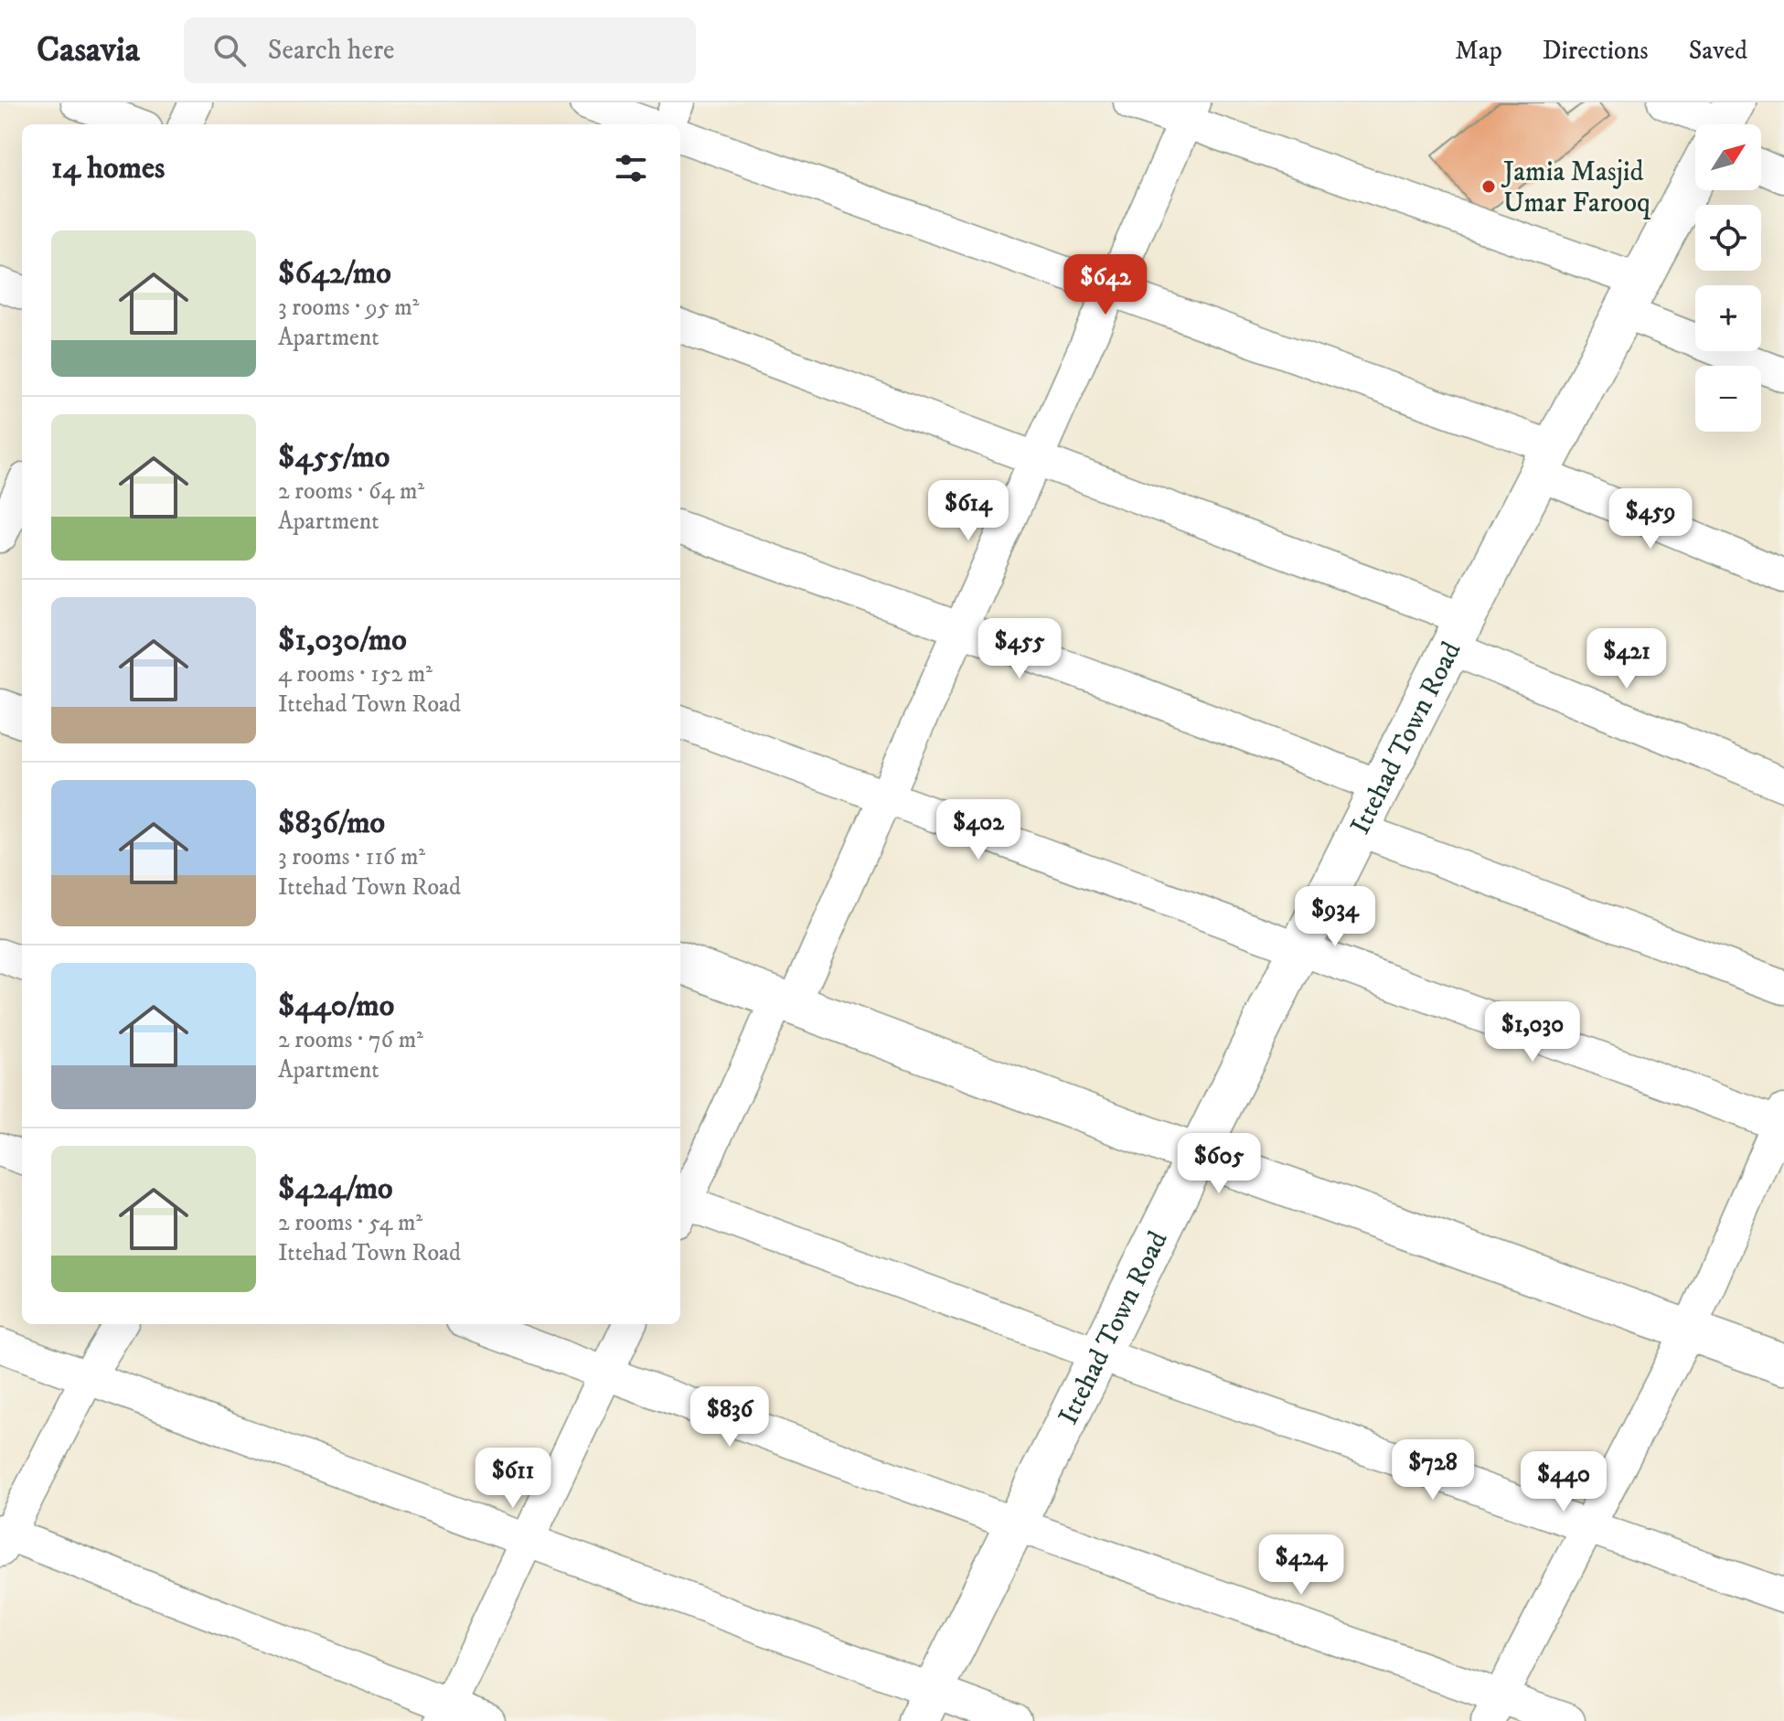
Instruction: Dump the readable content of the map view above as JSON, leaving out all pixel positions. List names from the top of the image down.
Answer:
{
  "streets": {
    "street": ["Ittehad Town Road"]
  },
  "places": ["Jamia Masjid Umar Farooq"],
  "north": "top right",
  "page": {
    "header": "Casavia",
    "search": "Search here",
    "nav": ["Map", "Directions", "Saved"],
    "map_buttons": ["+", "−"],
    "heading": "14 homes",
    "list": [
      {
        "name": "$642/mo",
        "note": "3 rooms · 95 m² · Apartment"
      },
      {
        "name": "$455/mo",
        "note": "2 rooms · 64 m² · Apartment"
      },
      {
        "name": "$1,030/mo",
        "note": "4 rooms · 152 m² · Ittehad Town Road"
      },
      {
        "name": "$836/mo",
        "note": "3 rooms · 116 m² · Ittehad Town Road"
      },
      {
        "name": "$440/mo",
        "note": "2 rooms · 76 m² · Apartment"
      },
      {
        "name": "$424/mo",
        "note": "2 rooms · 54 m² · Ittehad Town Road"
      }
    ],
    "price": [
      "$642",
      "$614",
      "$459",
      "$455",
      "$421",
      "$402",
      "$934",
      "$1,030",
      "$605",
      "$836",
      "$728",
      "$611",
      "$440",
      "$424"
    ]
  }
}
